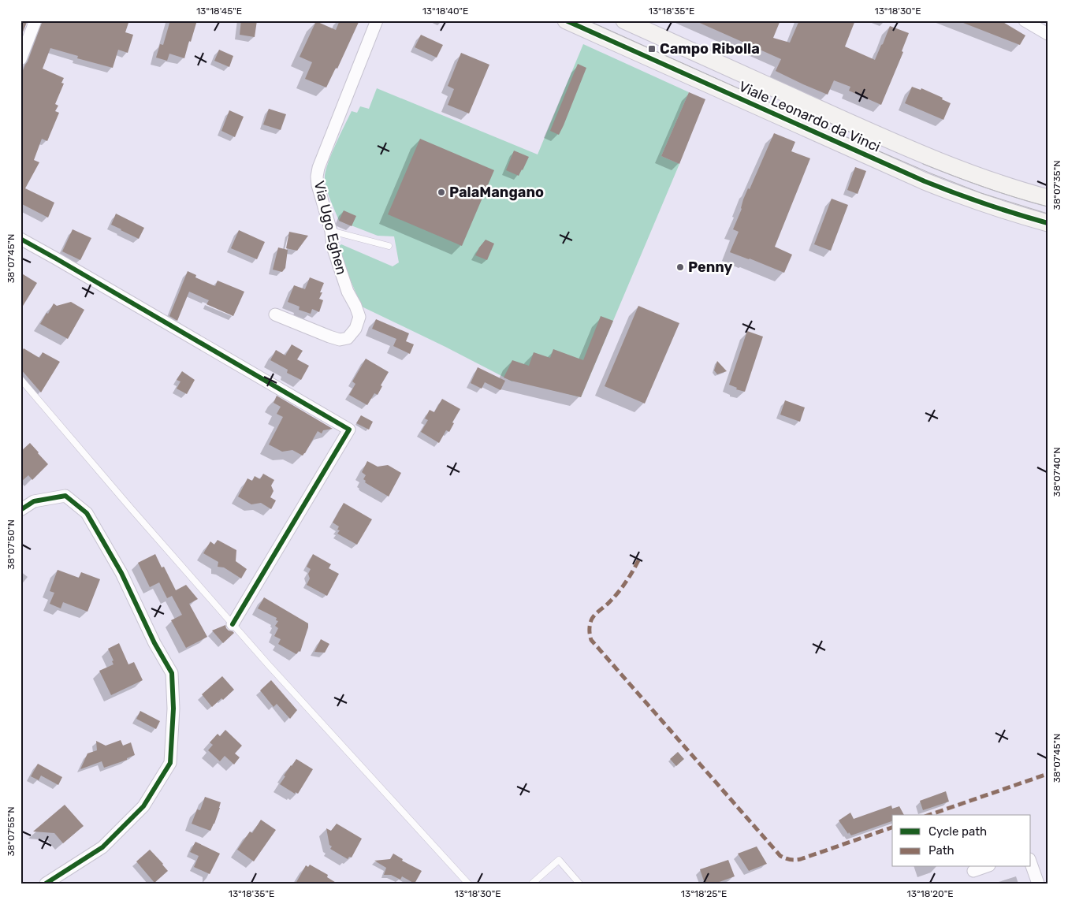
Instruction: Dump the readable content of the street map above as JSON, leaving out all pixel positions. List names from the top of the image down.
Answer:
{
  "streets": {
    "street": ["Viale Leonardo da Vinci", "Via Ugo Eghen"]
  },
  "places": {
    "transit": ["Campo Ribolla"],
    "other": ["PalaMangano", "Penny"]
  },
  "legend": ["Cycle path", "Path"],
  "coordinates": [
    "13°18'45\"E",
    "13°18'40\"E",
    "13°18'35\"E",
    "13°18'30\"E",
    "38°07'35\"N",
    "38°07'45\"N",
    "38°07'40\"N",
    "38°07'50\"N",
    "38°07'55\"N",
    "13°18'25\"E",
    "13°18'20\"E"
  ]
}
